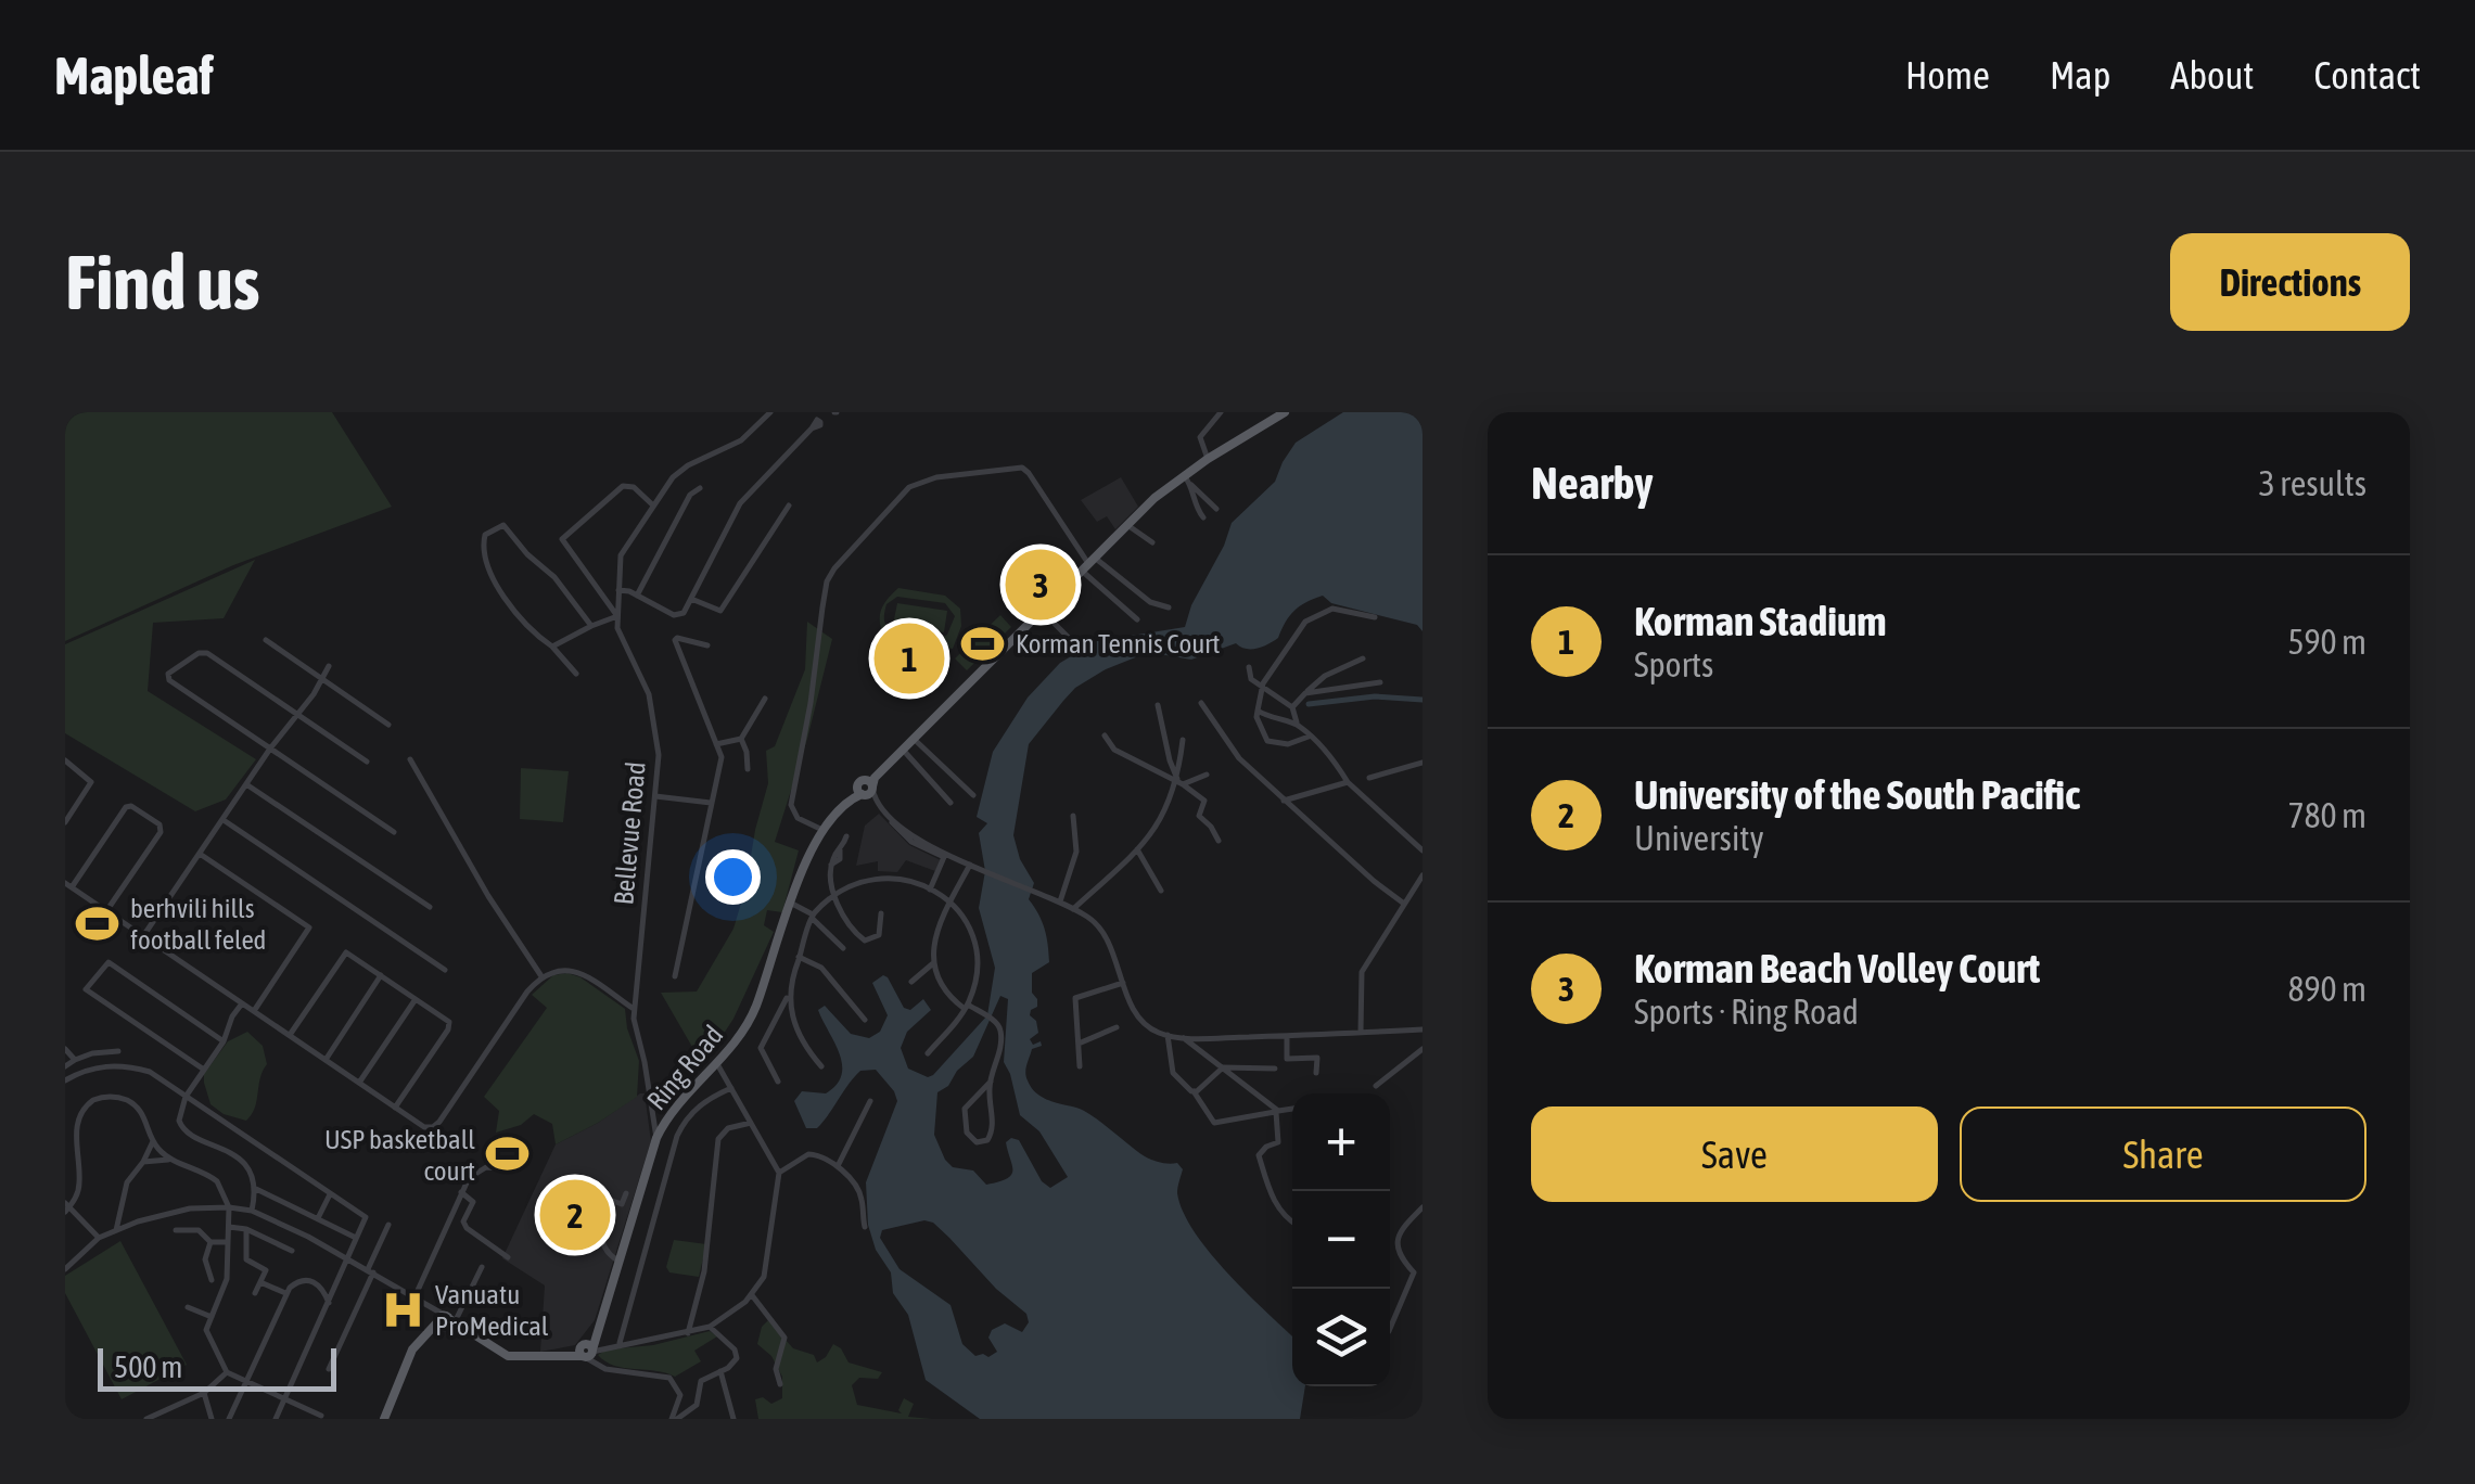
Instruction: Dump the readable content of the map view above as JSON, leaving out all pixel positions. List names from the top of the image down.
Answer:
{
  "streets": {
    "main road": ["Ring Road"],
    "street": ["Bellevue Road"]
  },
  "crossings": [
    ["Bellevue Road", "Ring Road"]
  ],
  "places": {
    "sports": ["Korman Tennis Court", "berhvili hills football feled", "USP basketball court"],
    "hospital": ["Vanuatu ProMedical"]
  },
  "scale_bar": "500 m",
  "page": {
    "header": "Mapleaf",
    "nav": [
      "Home",
      "Map",
      "About",
      "Contact"
    ],
    "buttons": [
      "Directions",
      ["Save", "Share"]
    ],
    "title": "Find us",
    "heading": ["Nearby", "3 results"],
    "pins": ["3", "1", "2"],
    "list": [
      {
        "mark": "1",
        "name": "Korman Stadium",
        "note": "Sports",
        "value": "590 m"
      },
      {
        "mark": "2",
        "name": "University of the South Pacific",
        "note": "University",
        "value": "780 m"
      },
      {
        "mark": "3",
        "name": "Korman Beach Volley Court",
        "note": "Sports · Ring Road",
        "value": "890 m"
      }
    ],
    "map_buttons": ["+", "−"],
    "scale": "500 m"
  }
}
